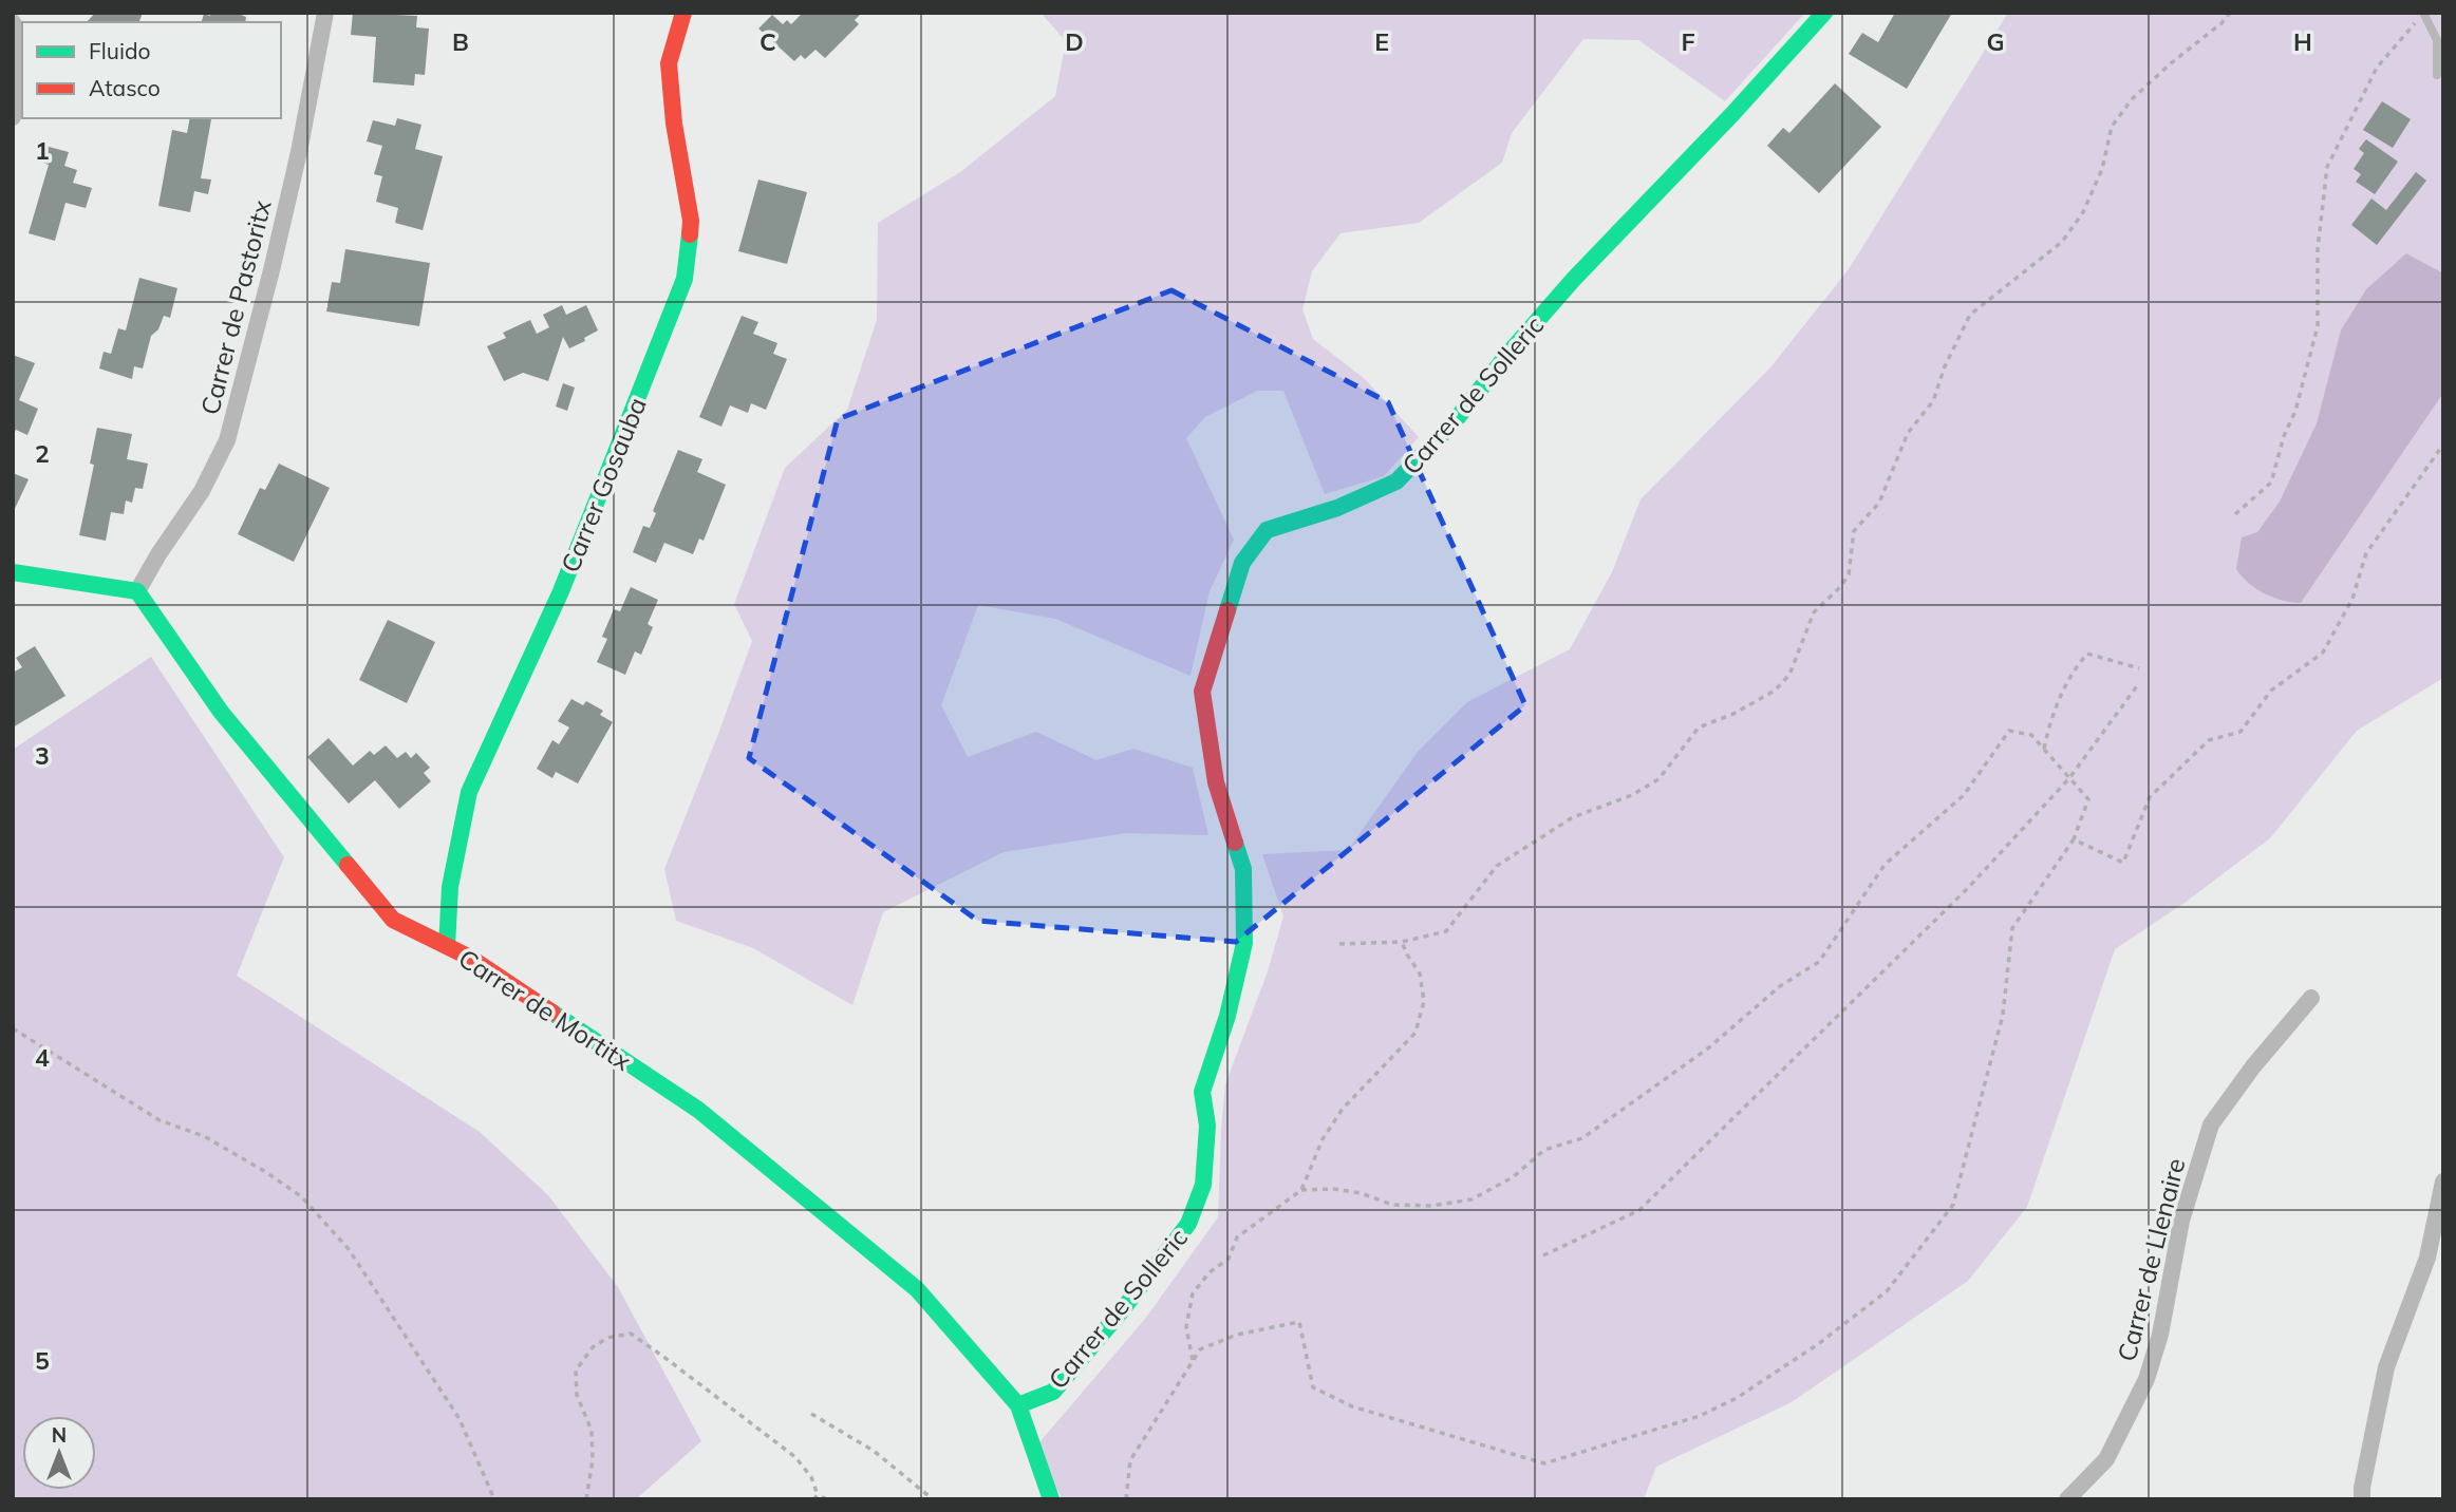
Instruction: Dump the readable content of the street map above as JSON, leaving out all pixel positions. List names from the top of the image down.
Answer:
{
  "streets": {
    "street": [
      "Carrer de Pastoritx",
      "Carrer de Solleric",
      "Carrer Gosauba",
      "Carrer de Mortitx",
      "Carrer de Llenaire"
    ]
  },
  "crossings": [
    ["Carrer de Pastoritx", "Carrer de Mortitx"],
    ["Carrer de Solleric", "Carrer de Mortitx"],
    ["Carrer Gosauba", "Carrer de Mortitx"]
  ],
  "legend": ["Fluido", "Atasco"],
  "north": "top",
  "grid": {
    "columns": [
      "B",
      "C",
      "D",
      "E",
      "F",
      "G",
      "H"
    ],
    "rows": [
      "1",
      "2",
      "3",
      "4",
      "5"
    ]
  }
}
